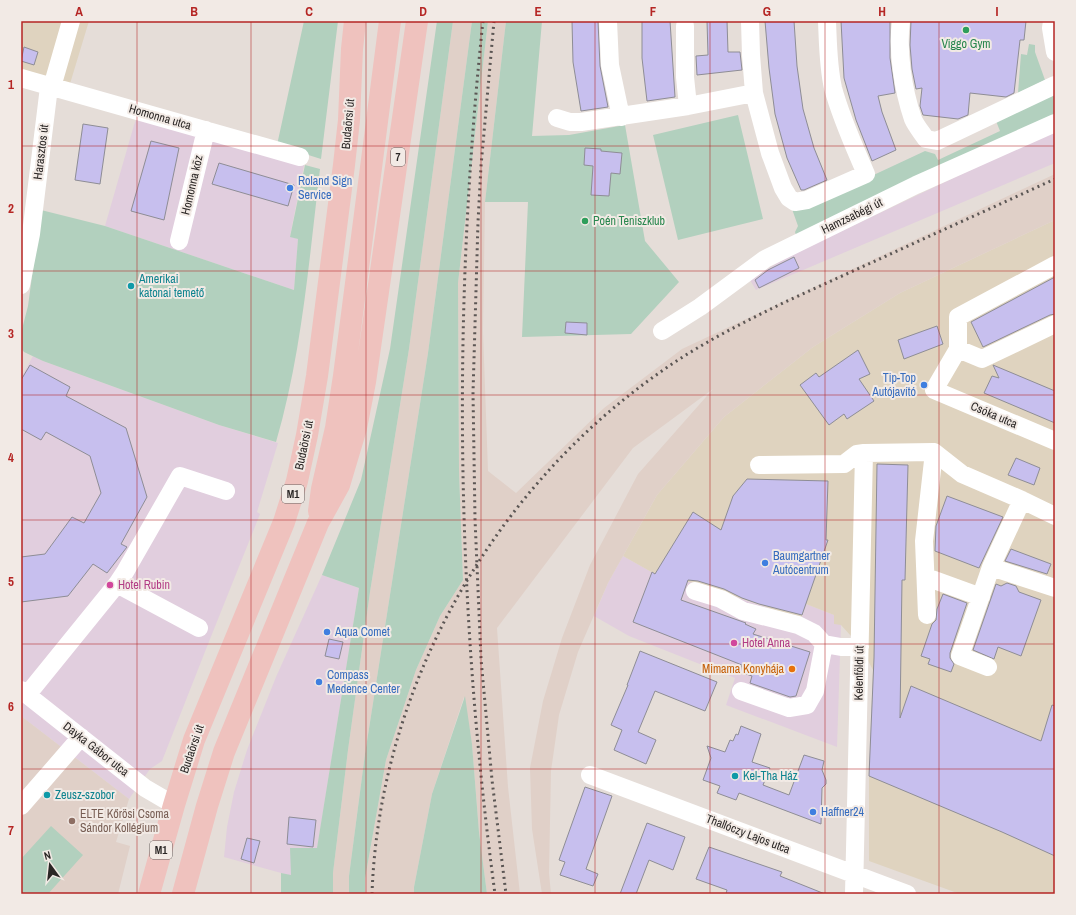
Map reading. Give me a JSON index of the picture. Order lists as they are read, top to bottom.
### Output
{
  "streets": {
    "main road": ["Budaörsi út", "7", "M1"],
    "street": [
      "Homonna utca",
      "Harasztos út",
      "Homonna köz",
      "Hamzsabégi út",
      "Csóka utca",
      "Kelenföldi út",
      "Dayka Gábor utca",
      "Thallóczy Lajos utca"
    ]
  },
  "crossings": [
    ["Homonna utca", "Harasztos út"],
    ["Homonna utca", "Homonna köz"],
    ["Budaörsi út", "Dayka Gábor utca"],
    ["Kelenföldi út", "Thallóczy Lajos utca"]
  ],
  "places": [
    "Viggo Gym",
    "Roland Sign Service",
    "Poén Teniszklub",
    "Amerikai katonai temető",
    "Tip-Top Autójavító",
    "Baumgartner Autócentrum",
    "Hotel Rubin",
    "Aqua Comet",
    "Hotel Anna",
    "Mimama Konyhája",
    "Compass Medence Center",
    "Kel-Tha Ház",
    "Zeusz-szobor",
    "Haffner24",
    "ELTE Kőrösi Csoma Sándor Kollégium"
  ],
  "north": "top",
  "grid": {
    "columns": [
      "A",
      "B",
      "C",
      "D",
      "E",
      "F",
      "G",
      "H",
      "I"
    ],
    "rows": [
      "1",
      "2",
      "3",
      "4",
      "5",
      "6",
      "7"
    ]
  }
}
